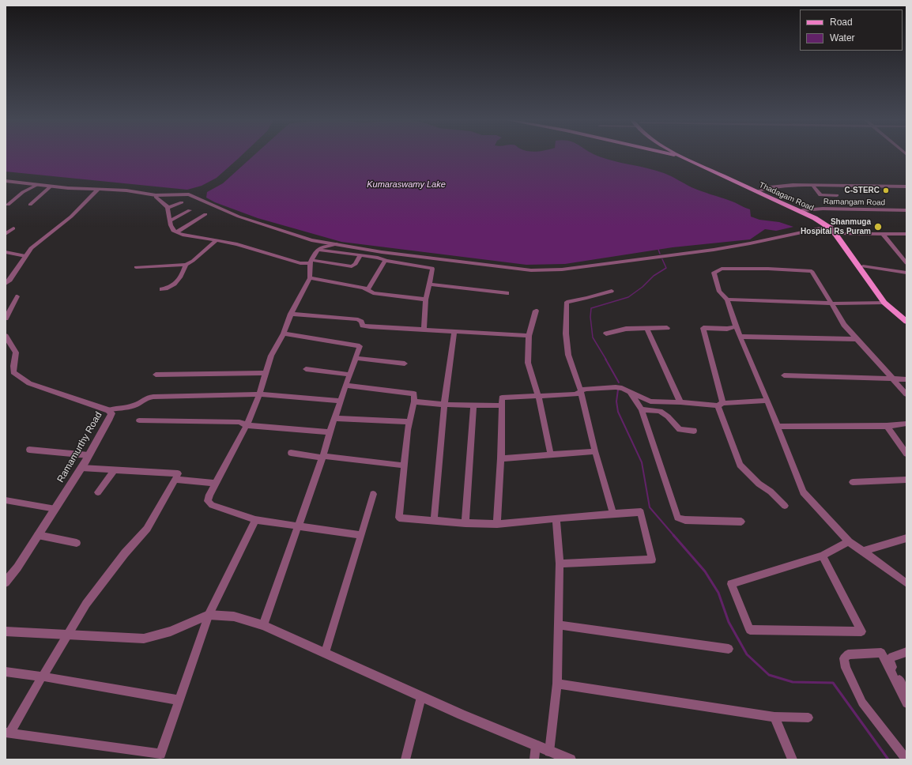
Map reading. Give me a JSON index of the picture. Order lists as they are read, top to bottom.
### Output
{
  "streets": {
    "main road": ["Thadagam Road"],
    "street": ["Ramangam Road", "Ramamurthy Road"]
  },
  "crossings": [
    ["Thadagam Road", "Ramangam Road"]
  ],
  "water": ["Kumaraswamy Lake"],
  "places": ["C-STERC", "Shanmuga Hospital Rs Puram"],
  "legend": ["Road", "Water"]
}
